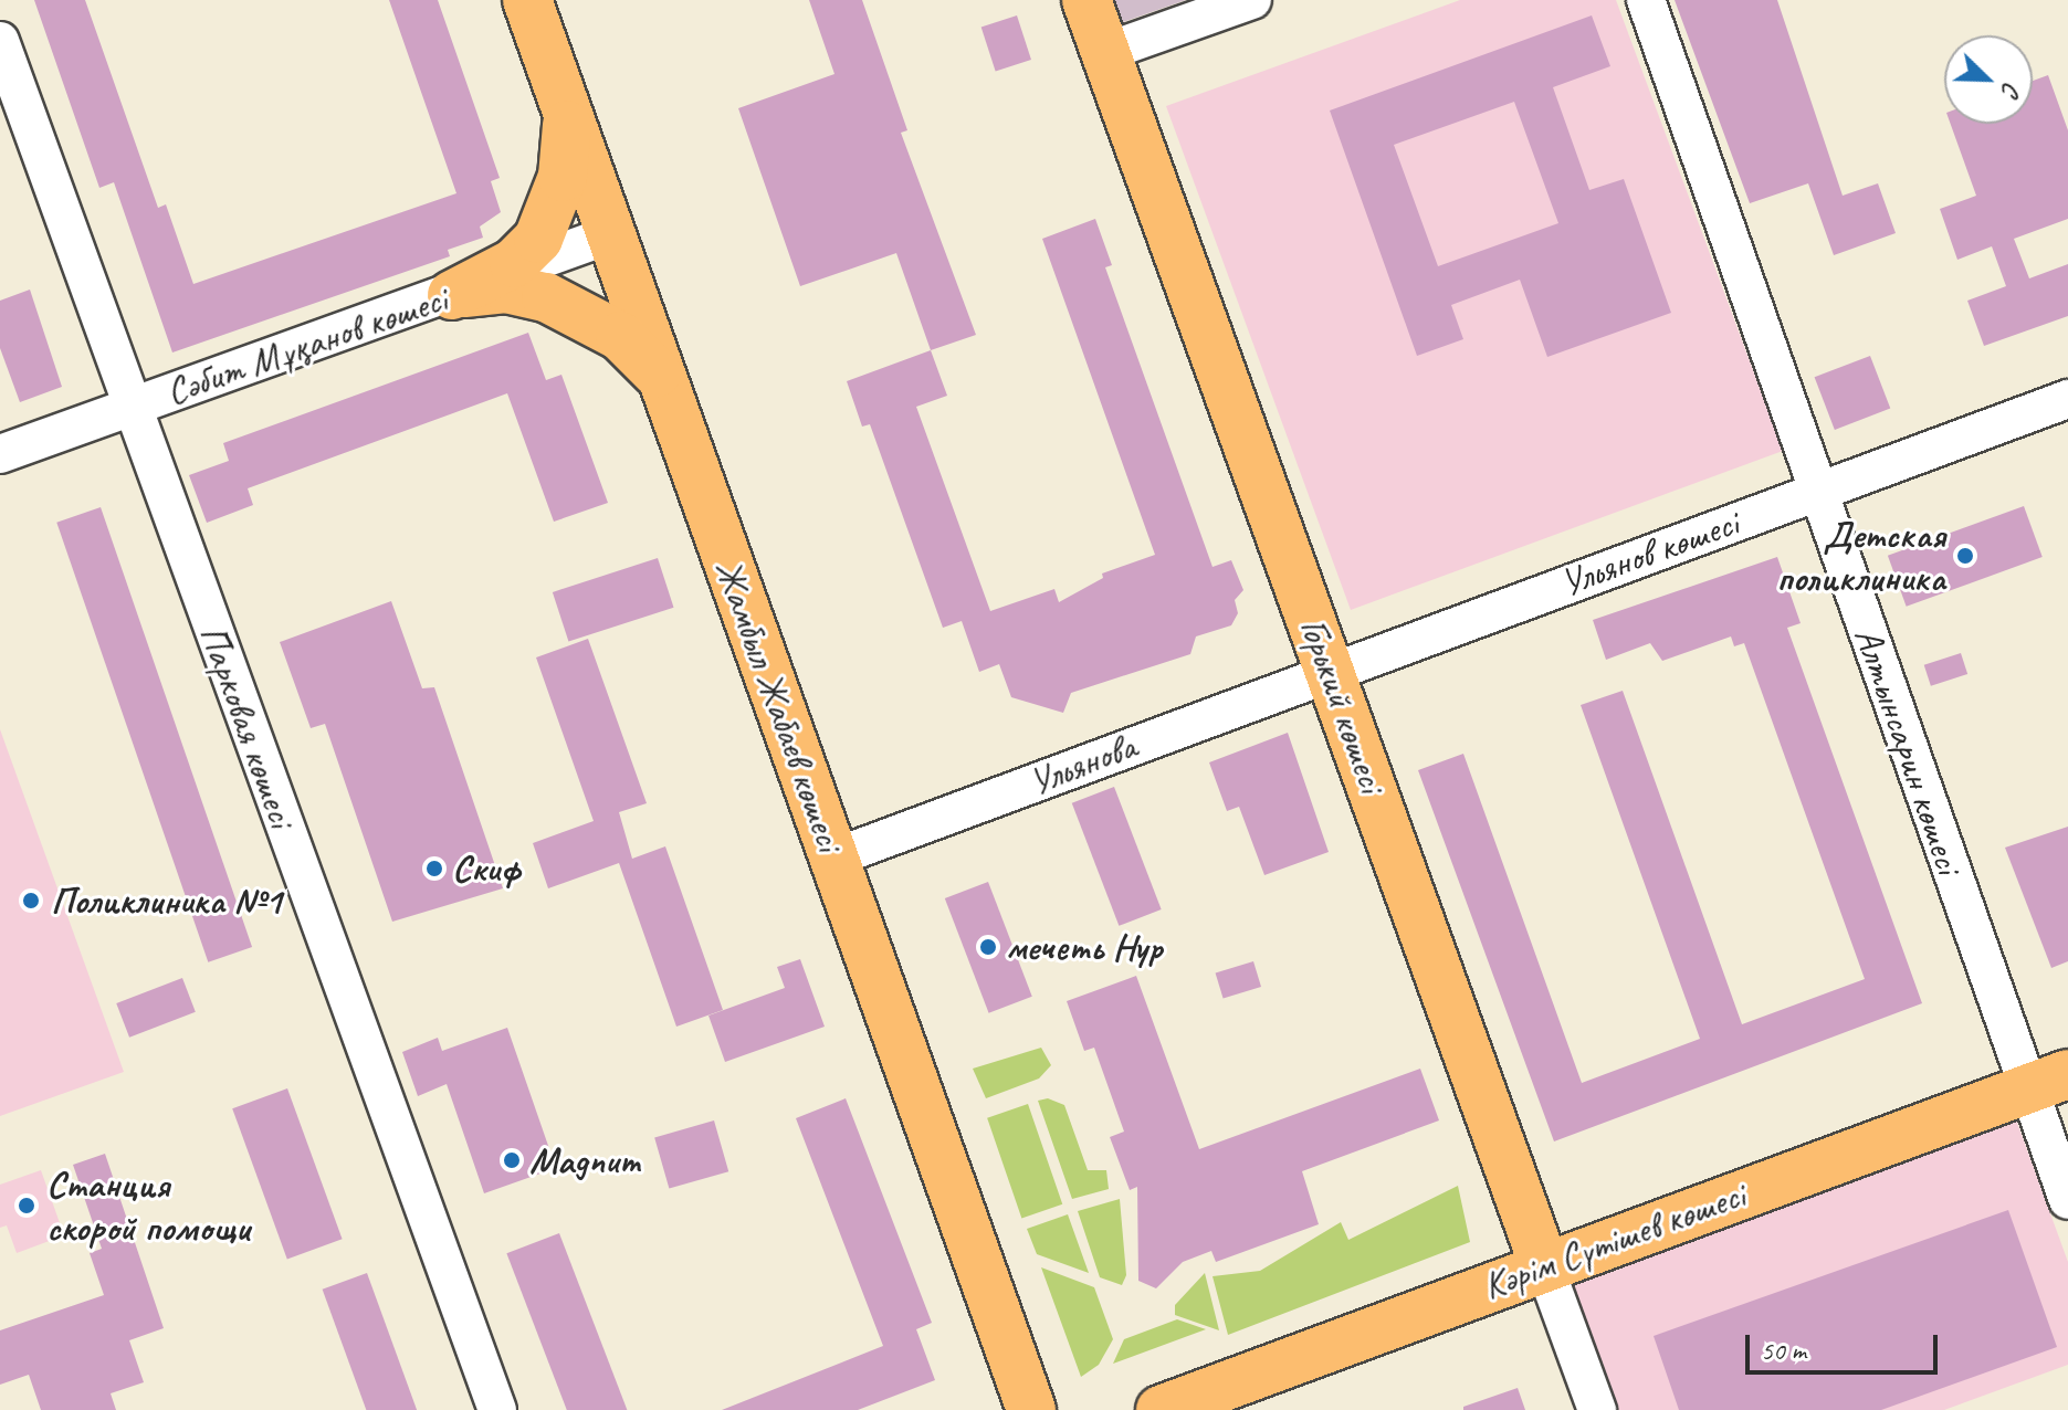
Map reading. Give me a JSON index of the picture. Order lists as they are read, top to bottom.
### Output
{
  "streets": {
    "main road": ["Жамбыл Жабаев көшесі", "Горький көшесі", "Кәрім Сүтішев көшесі"],
    "street": [
      "Сәбит Мұқанов көшесі",
      "Ульянов көшесі",
      "Парковая көшесі",
      "Алтынсарин көшесі",
      "Ульянова"
    ]
  },
  "crossings": [
    ["Сәбит Мұқанов көшесі", "Жамбыл Жабаев көшесі"],
    ["Сәбит Мұқанов көшесі", "Парковая көшесі"],
    ["Ульянов көшесі", "Горький көшесі"],
    ["Ульянов көшесі", "Алтынсарин көшесі"],
    ["Ульянов көшесі", "Ульянова"],
    ["Жамбыл Жабаев көшесі", "Ульянова"],
    ["Горький көшесі", "Ульянова"],
    ["Горький көшесі", "Кәрім Сүтішев көшесі"],
    ["Алтынсарин көшесі", "Кәрім Сүтішев көшесі"]
  ],
  "places": [
    "Детская поликлиника",
    "Скиф",
    "Поликлиника №1",
    "мечеть Нур",
    "Magnum",
    "Станция скорой помощи"
  ],
  "scale_bar": "50 m",
  "north": "bottom right"
}
